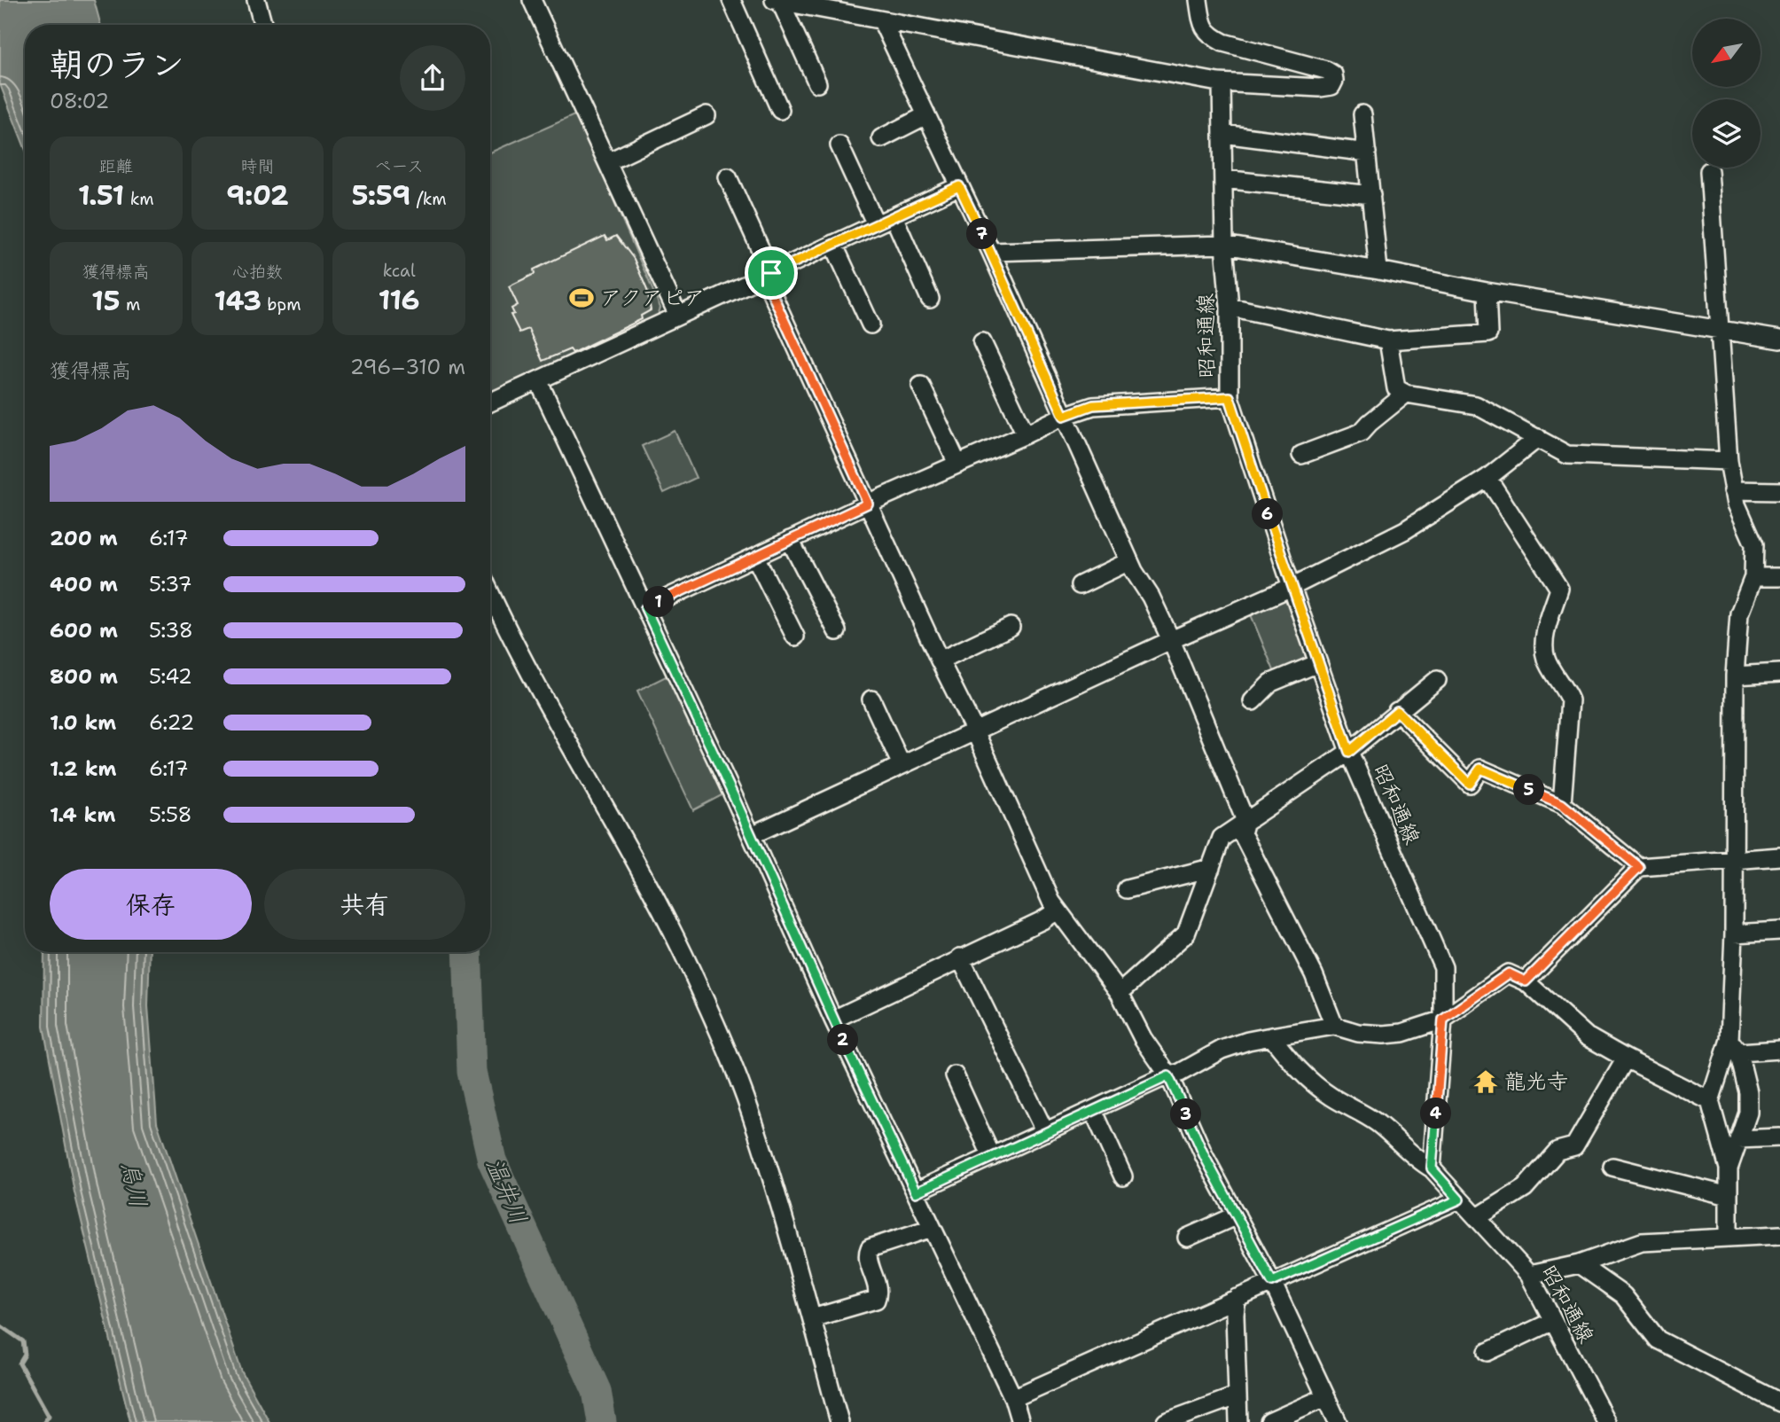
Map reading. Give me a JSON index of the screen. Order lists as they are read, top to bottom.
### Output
{
  "streets": {
    "street": ["昭和通線"]
  },
  "water": ["烏川", "温井川"],
  "places": {
    "sports": ["アクアピア"],
    "temple": ["龍光寺"]
  },
  "north": "bottom left",
  "page": {
    "heading": ["朝のラン", "08:02"],
    "stats": [
      ["距離", "1.51 km"],
      ["時間", "9:02"],
      ["ペース", "5:59 /km"],
      ["獲得標高", "15 m"],
      ["心拍数", "143 bpm"],
      ["kcal", "116"]
    ],
    "pins": [
      "7",
      "6",
      "1",
      "5",
      "2",
      "4",
      "3"
    ],
    "chart": ["獲得標高", "296–310 m"],
    "list": [
      {
        "name": "200 m",
        "note": "6:17"
      },
      {
        "name": "400 m",
        "note": "5:37"
      },
      {
        "name": "600 m",
        "note": "5:38"
      },
      {
        "name": "800 m",
        "note": "5:42"
      },
      {
        "name": "1.0 km",
        "note": "6:22"
      },
      {
        "name": "1.2 km",
        "note": "6:17"
      },
      {
        "name": "1.4 km",
        "note": "5:58"
      }
    ],
    "buttons": ["保存", "共有"]
  }
}
